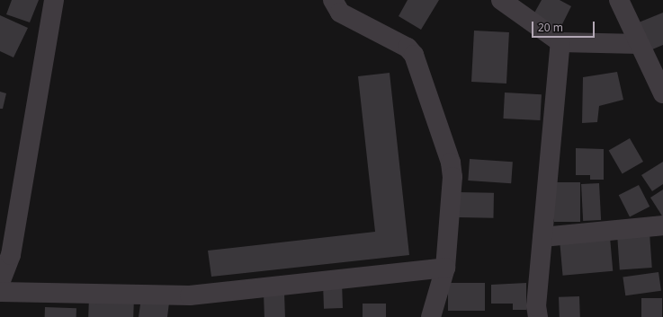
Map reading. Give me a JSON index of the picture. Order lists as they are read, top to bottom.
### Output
{
  "scale_bar": "20 m"
}
